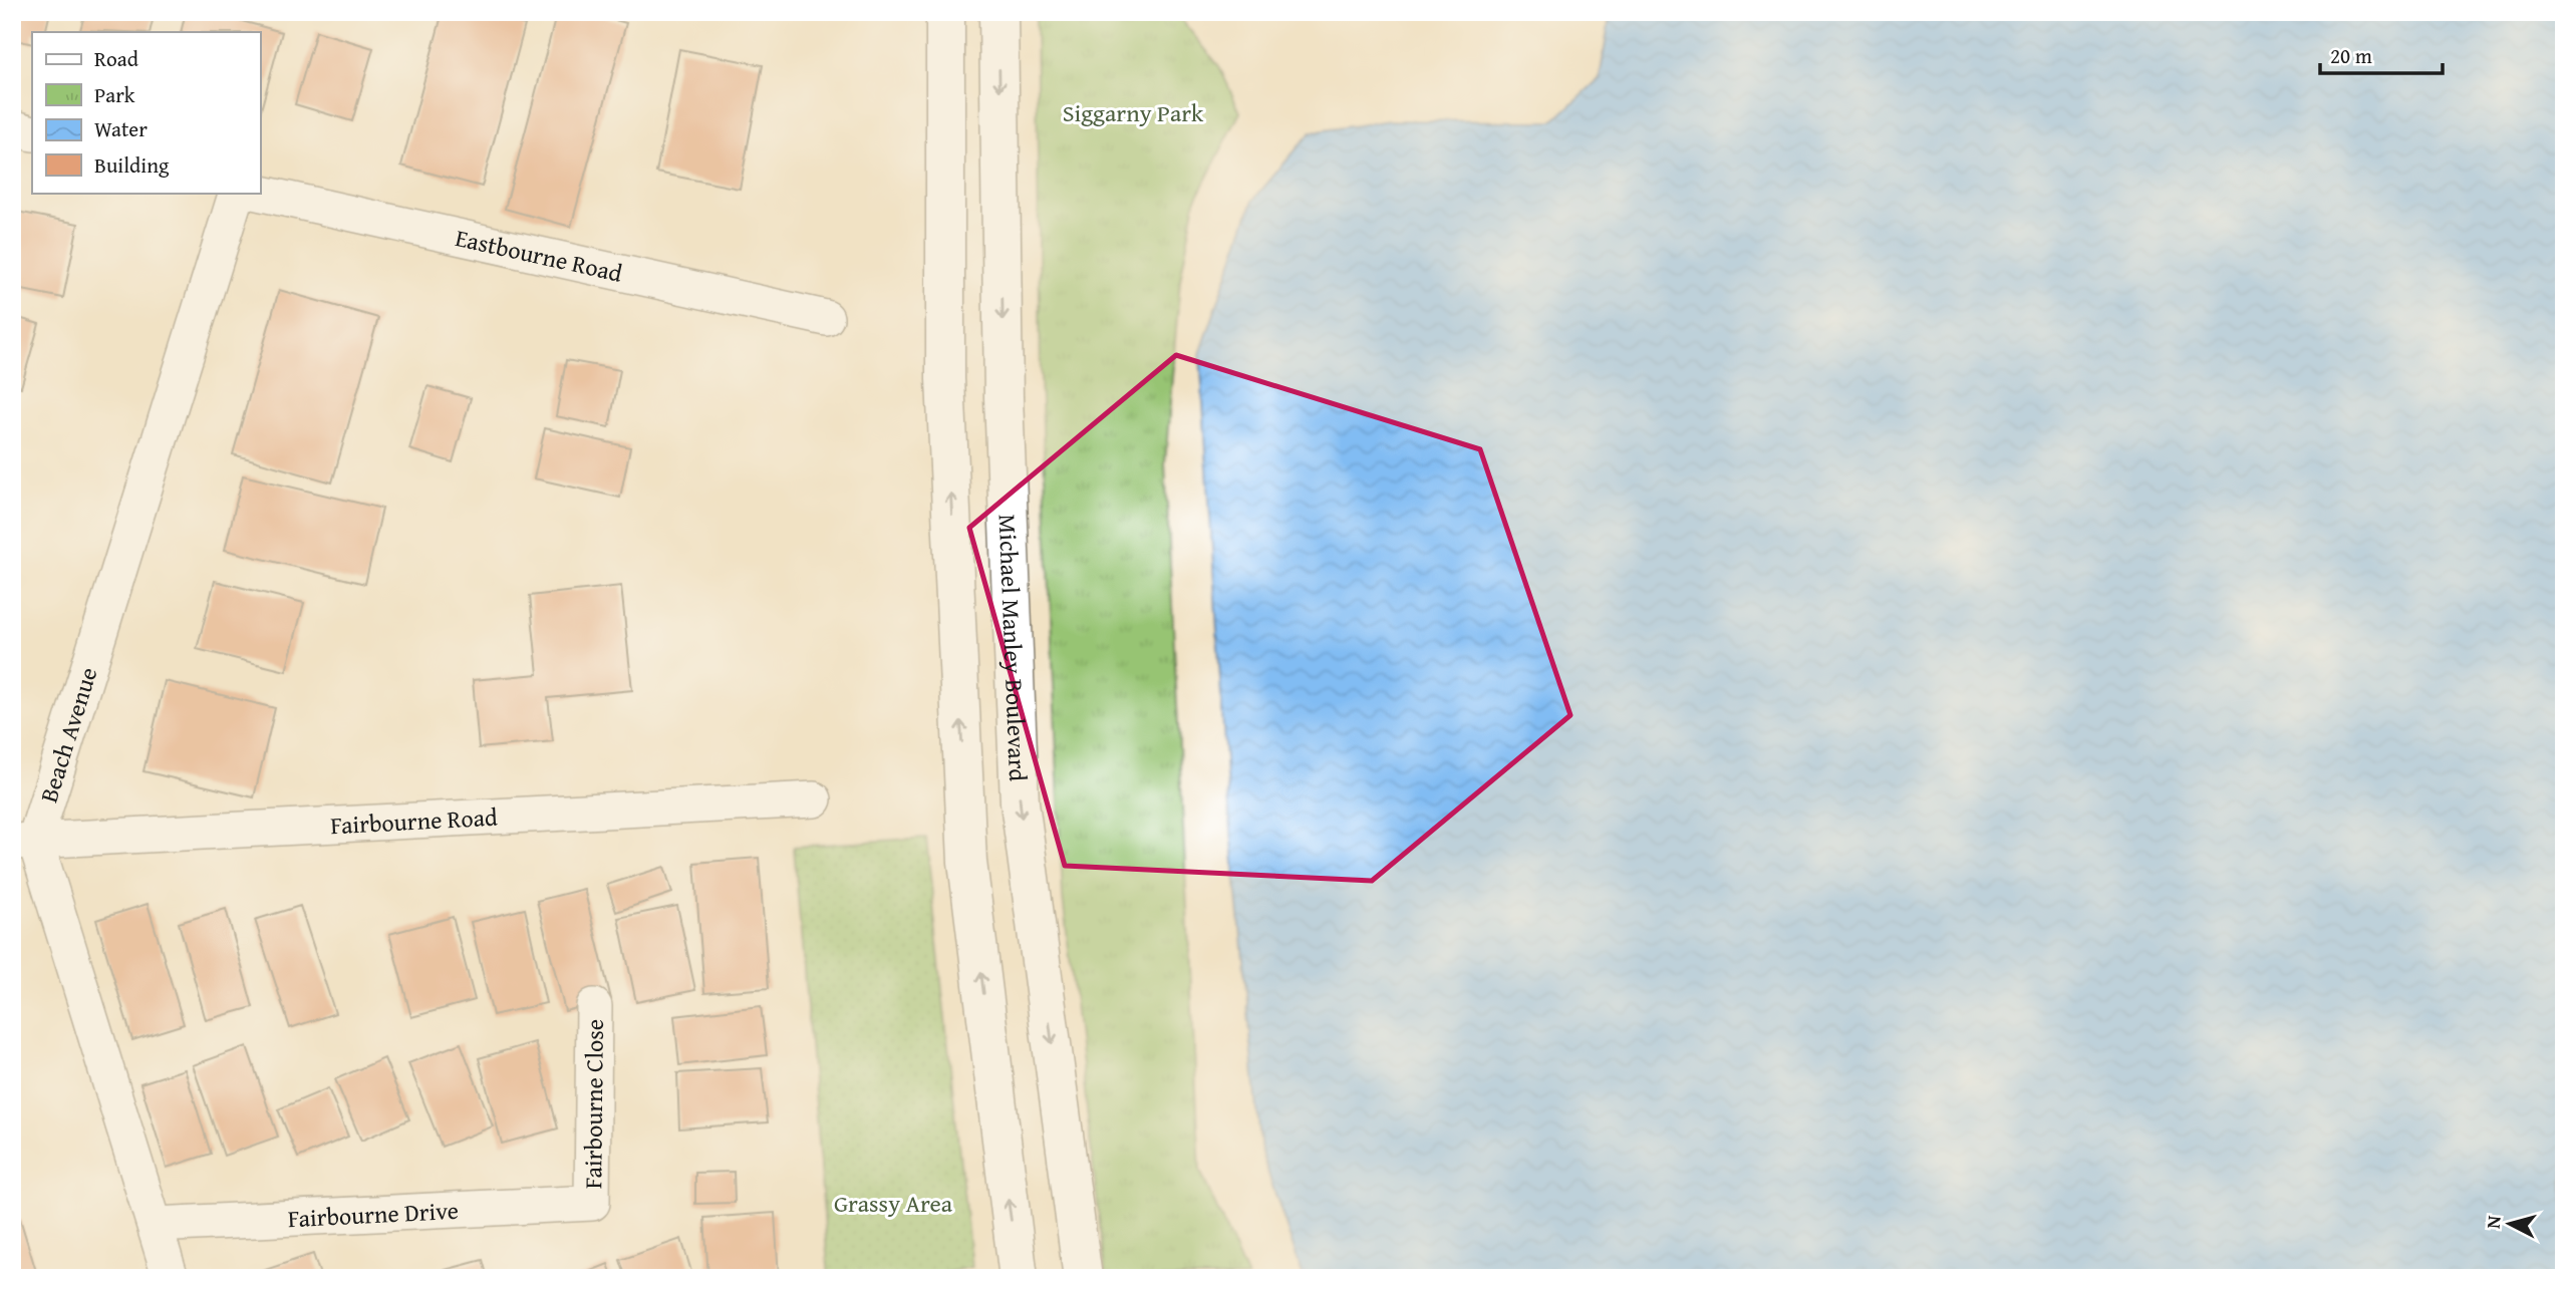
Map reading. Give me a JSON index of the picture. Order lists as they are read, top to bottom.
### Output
{
  "streets": {
    "highway": ["Michael Manley Boulevard"],
    "street": [
      "Eastbourne Road",
      "Beach Avenue",
      "Fairbourne Road",
      "Fairbourne Close",
      "Fairbourne Drive"
    ]
  },
  "crossings": [
    ["Beach Avenue", "Fairbourne Road"],
    ["Fairbourne Close", "Fairbourne Drive"]
  ],
  "parks": ["Siggarny Park", "Grassy Area"],
  "legend": [
    "Road",
    "Park",
    "Water",
    "Building"
  ],
  "scale_bar": "20 m",
  "north": "left"
}
